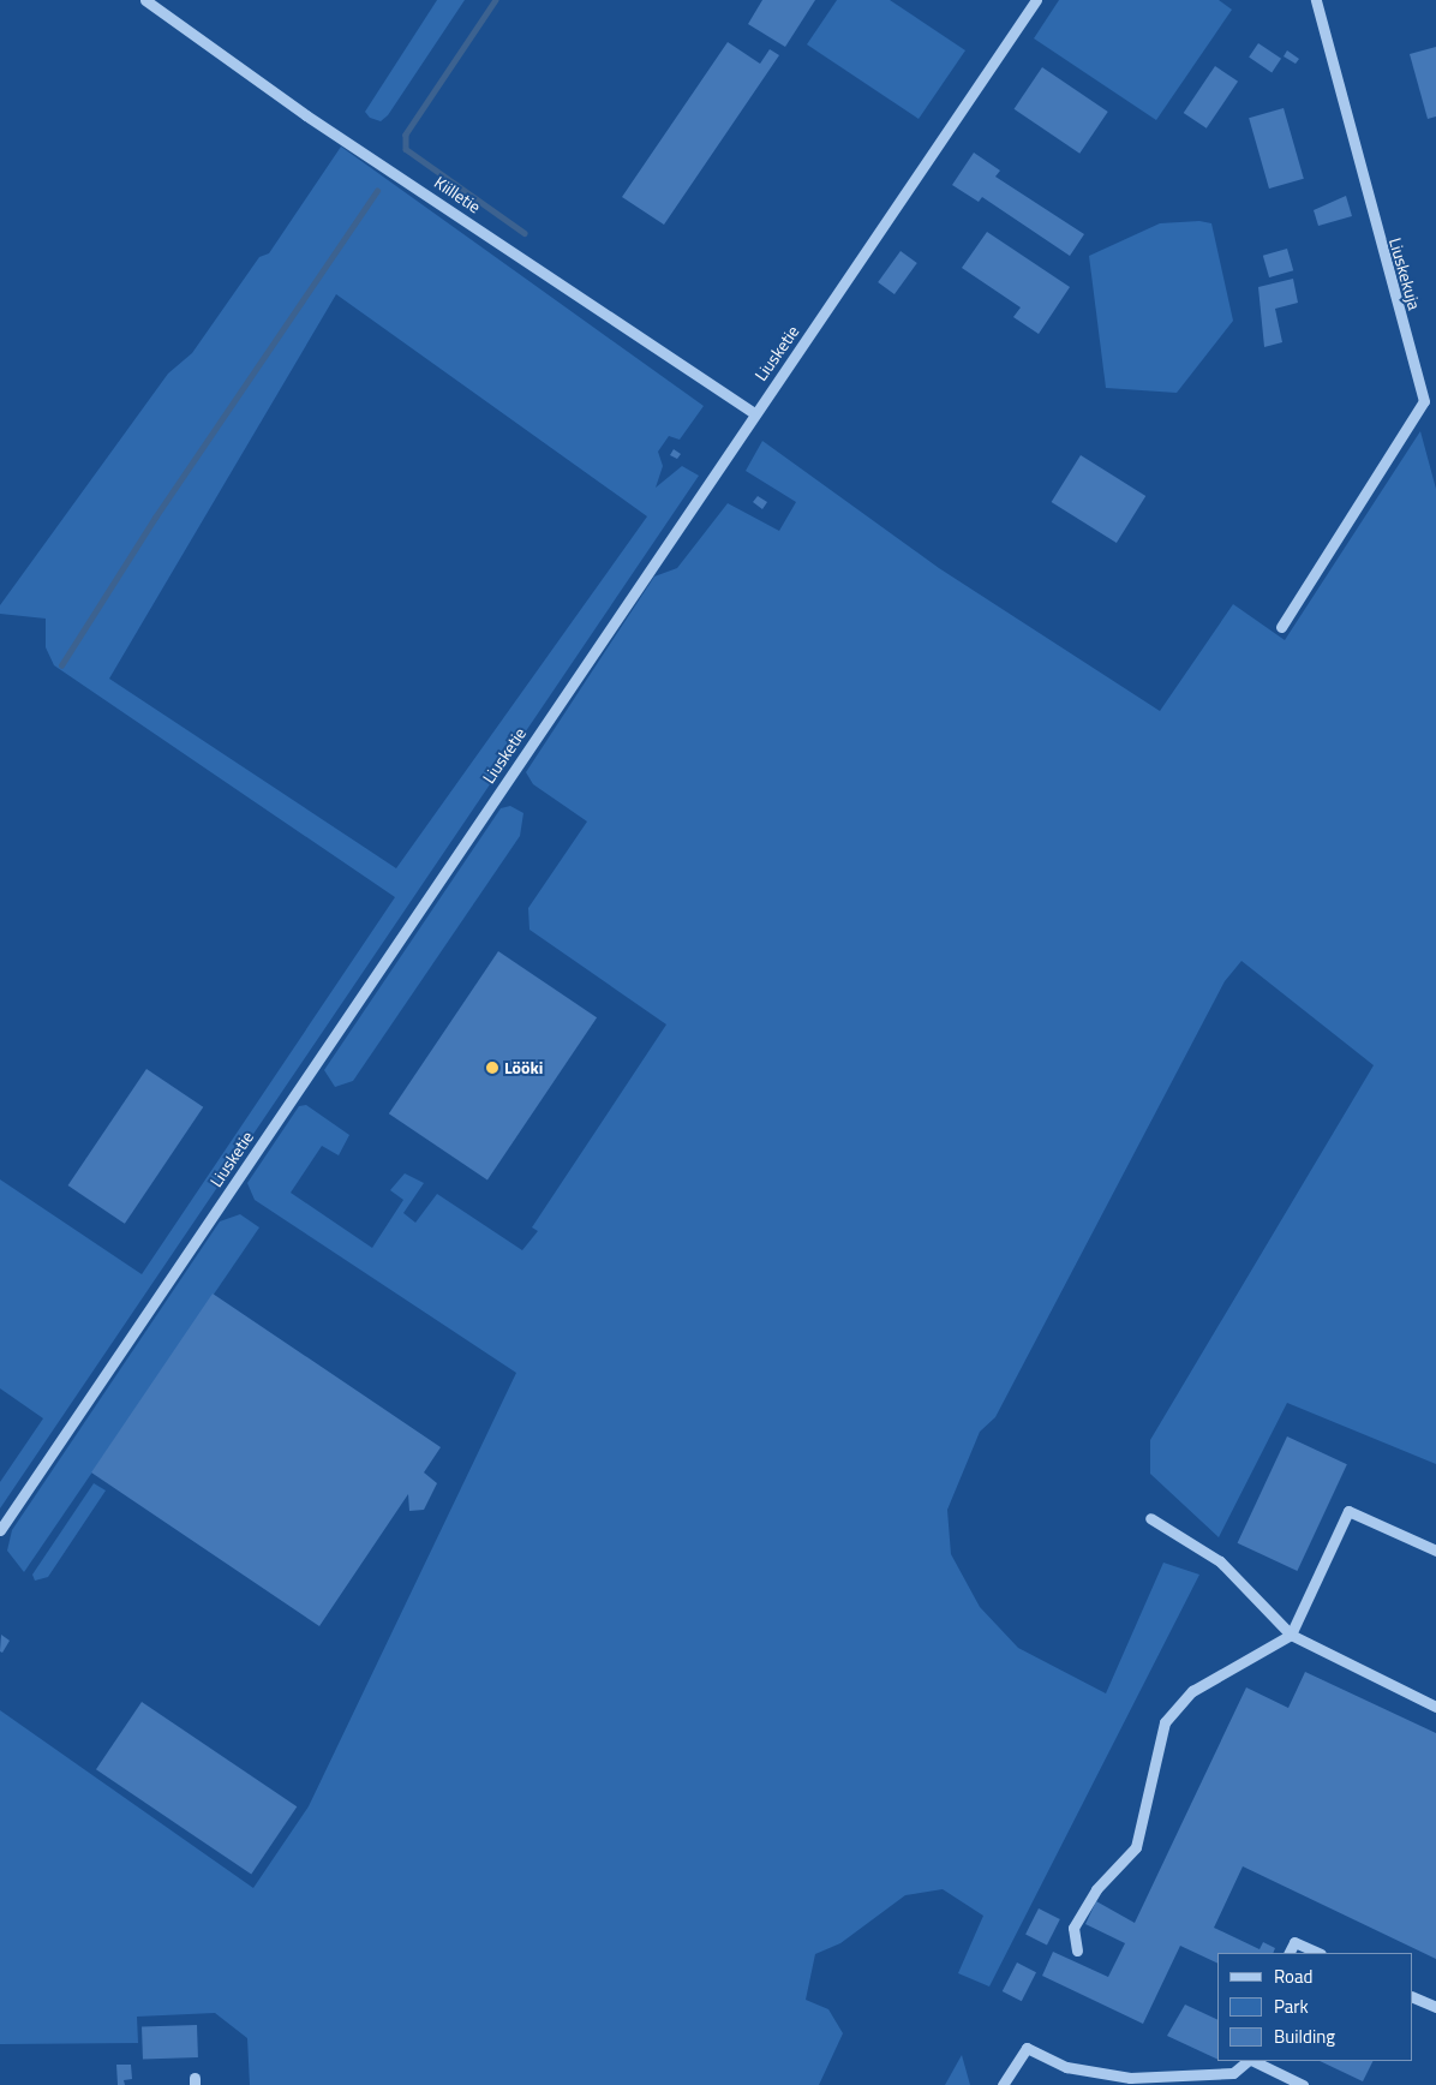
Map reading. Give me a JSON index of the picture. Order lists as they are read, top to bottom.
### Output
{
  "streets": {
    "street": ["Kiilletie", "Liuskekuja", "Liusketie"]
  },
  "crossings": [
    ["Kiilletie", "Liusketie"]
  ],
  "places": ["Lööki"],
  "legend": ["Road", "Park", "Building"]
}
